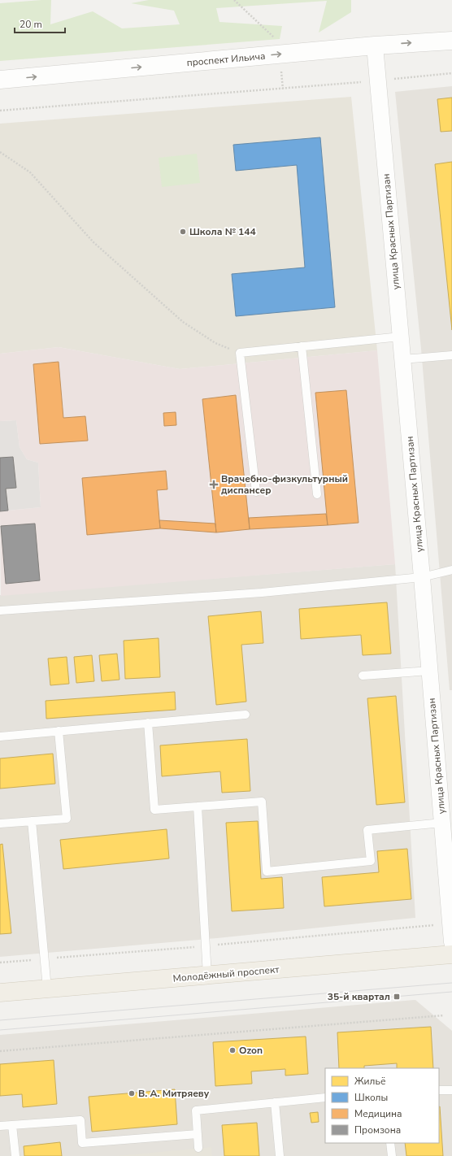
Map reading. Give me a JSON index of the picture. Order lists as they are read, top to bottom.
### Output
{
  "streets": {
    "main road": ["Молодёжный проспект"],
    "street": ["проспект Ильича", "улица Красных Партизан"]
  },
  "crossings": [
    ["проспект Ильича", "улица Красных Партизан"]
  ],
  "one_way": ["проспект Ильича"],
  "places": {
    "other": ["Школа № 144", "Ozon", "В. А. Митряеву"],
    "health": ["Врачебно-физкультурный диспансер"],
    "transit": ["35-й квартал"]
  },
  "legend": [
    "Жильё",
    "Школы",
    "Медицина",
    "Промзона"
  ],
  "scale_bar": "20 m"
}
